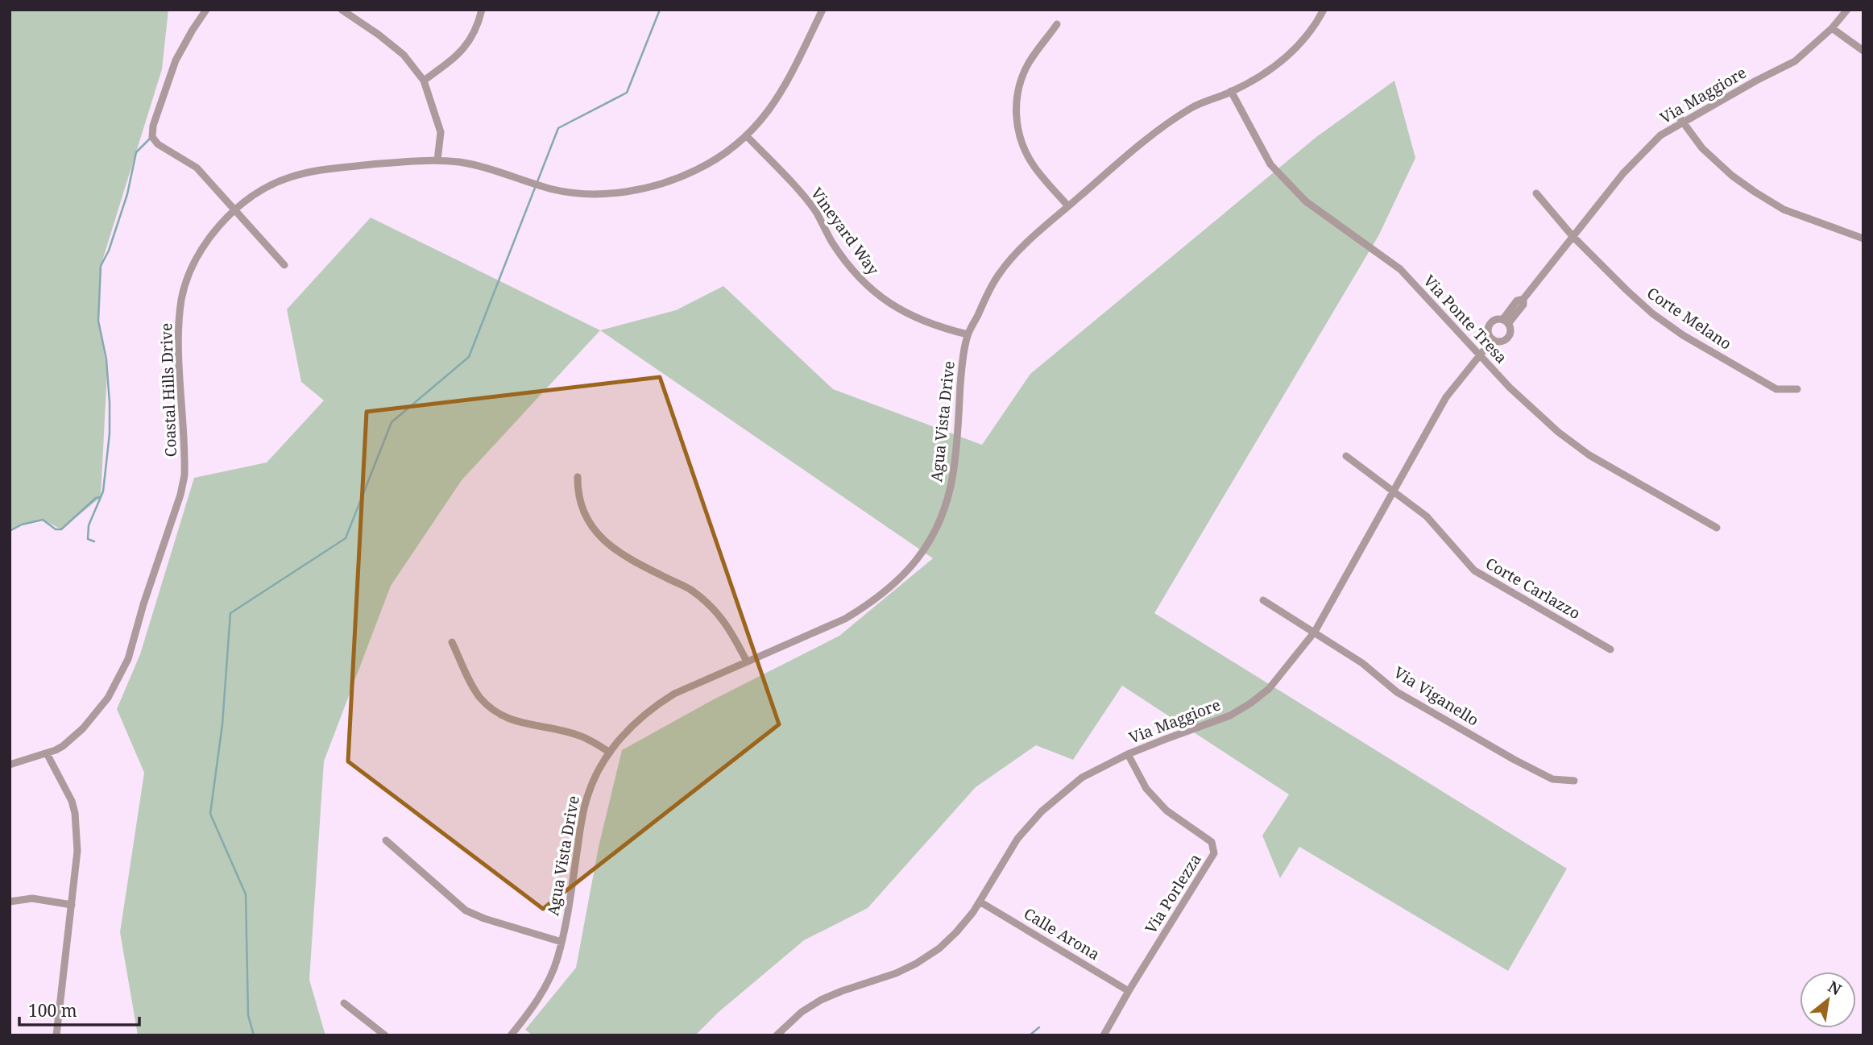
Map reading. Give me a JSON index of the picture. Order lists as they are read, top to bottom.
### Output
{
  "streets": {
    "street": [
      "Via Maggiore",
      "Vineyard Way",
      "Corte Melano",
      "Via Ponte Tresa",
      "Coastal Hills Drive",
      "Agua Vista Drive",
      "Corte Carlazzo",
      "Via Viganello",
      "Via Porlezza",
      "Calle Arona"
    ]
  },
  "crossings": [
    ["Via Maggiore", "Corte Melano"],
    ["Via Maggiore", "Via Ponte Tresa"],
    ["Via Maggiore", "Corte Carlazzo"],
    ["Via Maggiore", "Via Viganello"],
    ["Via Maggiore", "Via Porlezza"],
    ["Via Maggiore", "Calle Arona"],
    ["Vineyard Way", "Coastal Hills Drive"],
    ["Vineyard Way", "Agua Vista Drive"],
    ["Via Ponte Tresa", "Agua Vista Drive"],
    ["Via Porlezza", "Calle Arona"]
  ],
  "scale_bar": "100 m",
  "north": "top right"
}
